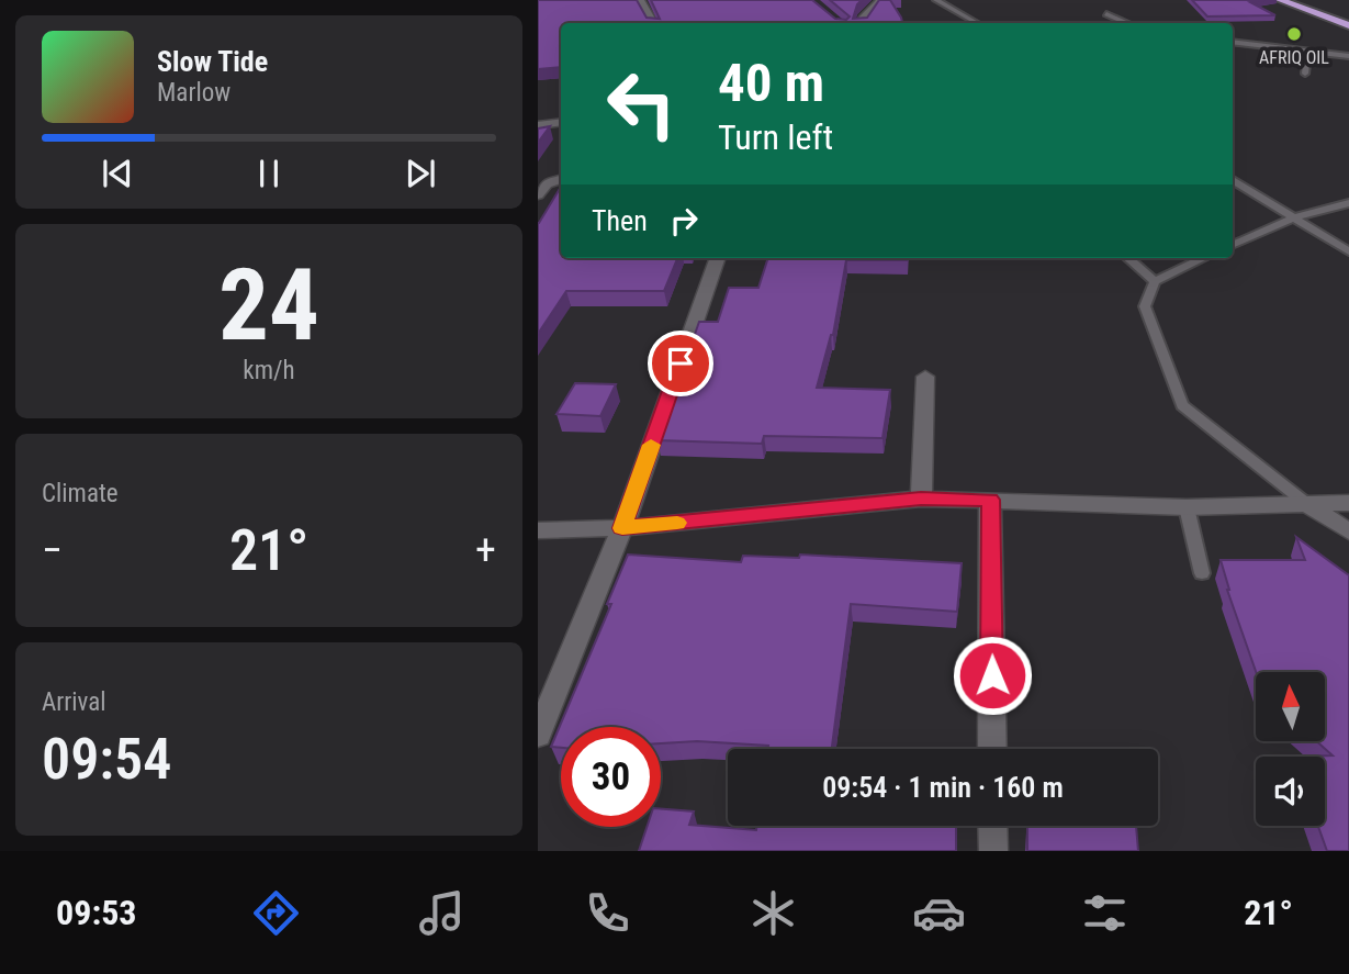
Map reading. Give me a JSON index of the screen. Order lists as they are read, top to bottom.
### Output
{
  "places": ["AFRIQ OIL"],
  "north": "top",
  "page": {
    "turn": ["40 m", "Turn left"],
    "song": ["Slow Tide", "Marlow"],
    "then": "Then",
    "tile": [
      ["24", "km/h"],
      "Climate",
      ["Arrival", "09:54"]
    ],
    "heat": ["−", "21°", "+"],
    "limit": "30",
    "trip": "09:54 · 1 min · 160 m",
    "tabs": ["09:53", "21°"]
  }
}
